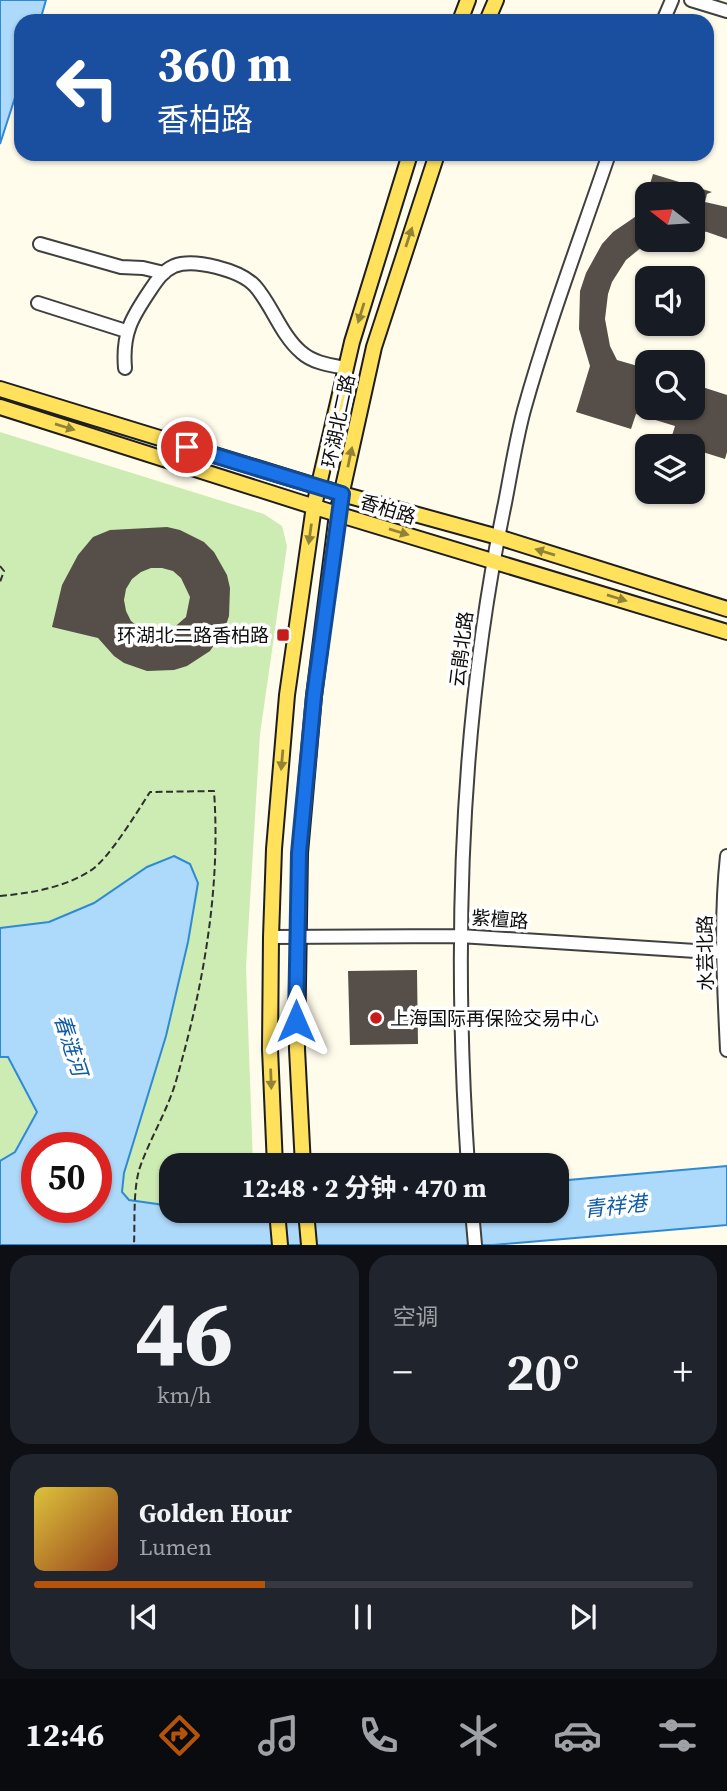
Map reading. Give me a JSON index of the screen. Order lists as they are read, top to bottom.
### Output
{
  "streets": {
    "main road": ["环湖北二路", "香柏路"],
    "street": ["云鹃北路", "紫檀路", "水芸北路"]
  },
  "crossings": [
    ["环湖北二路", "香柏路"],
    ["环湖北二路", "紫檀路"],
    ["香柏路", "云鹃北路"],
    ["云鹃北路", "紫檀路"],
    ["紫檀路", "水芸北路"]
  ],
  "water": ["春涟河", "青祥港"],
  "places": {
    "transit": ["环湖北二路香柏路"],
    "other": ["上海国际再保险交易中心"]
  },
  "north": "left",
  "page": {
    "turn": ["360 m", "香柏路"],
    "limit": "50",
    "trip": "12:48 · 2 分钟 · 470 m",
    "tile": [
      ["46", "km/h"],
      "空调"
    ],
    "heat": ["−", "20°", "+"],
    "song": ["Golden Hour", "Lumen"],
    "tabs": "12:46"
  }
}
